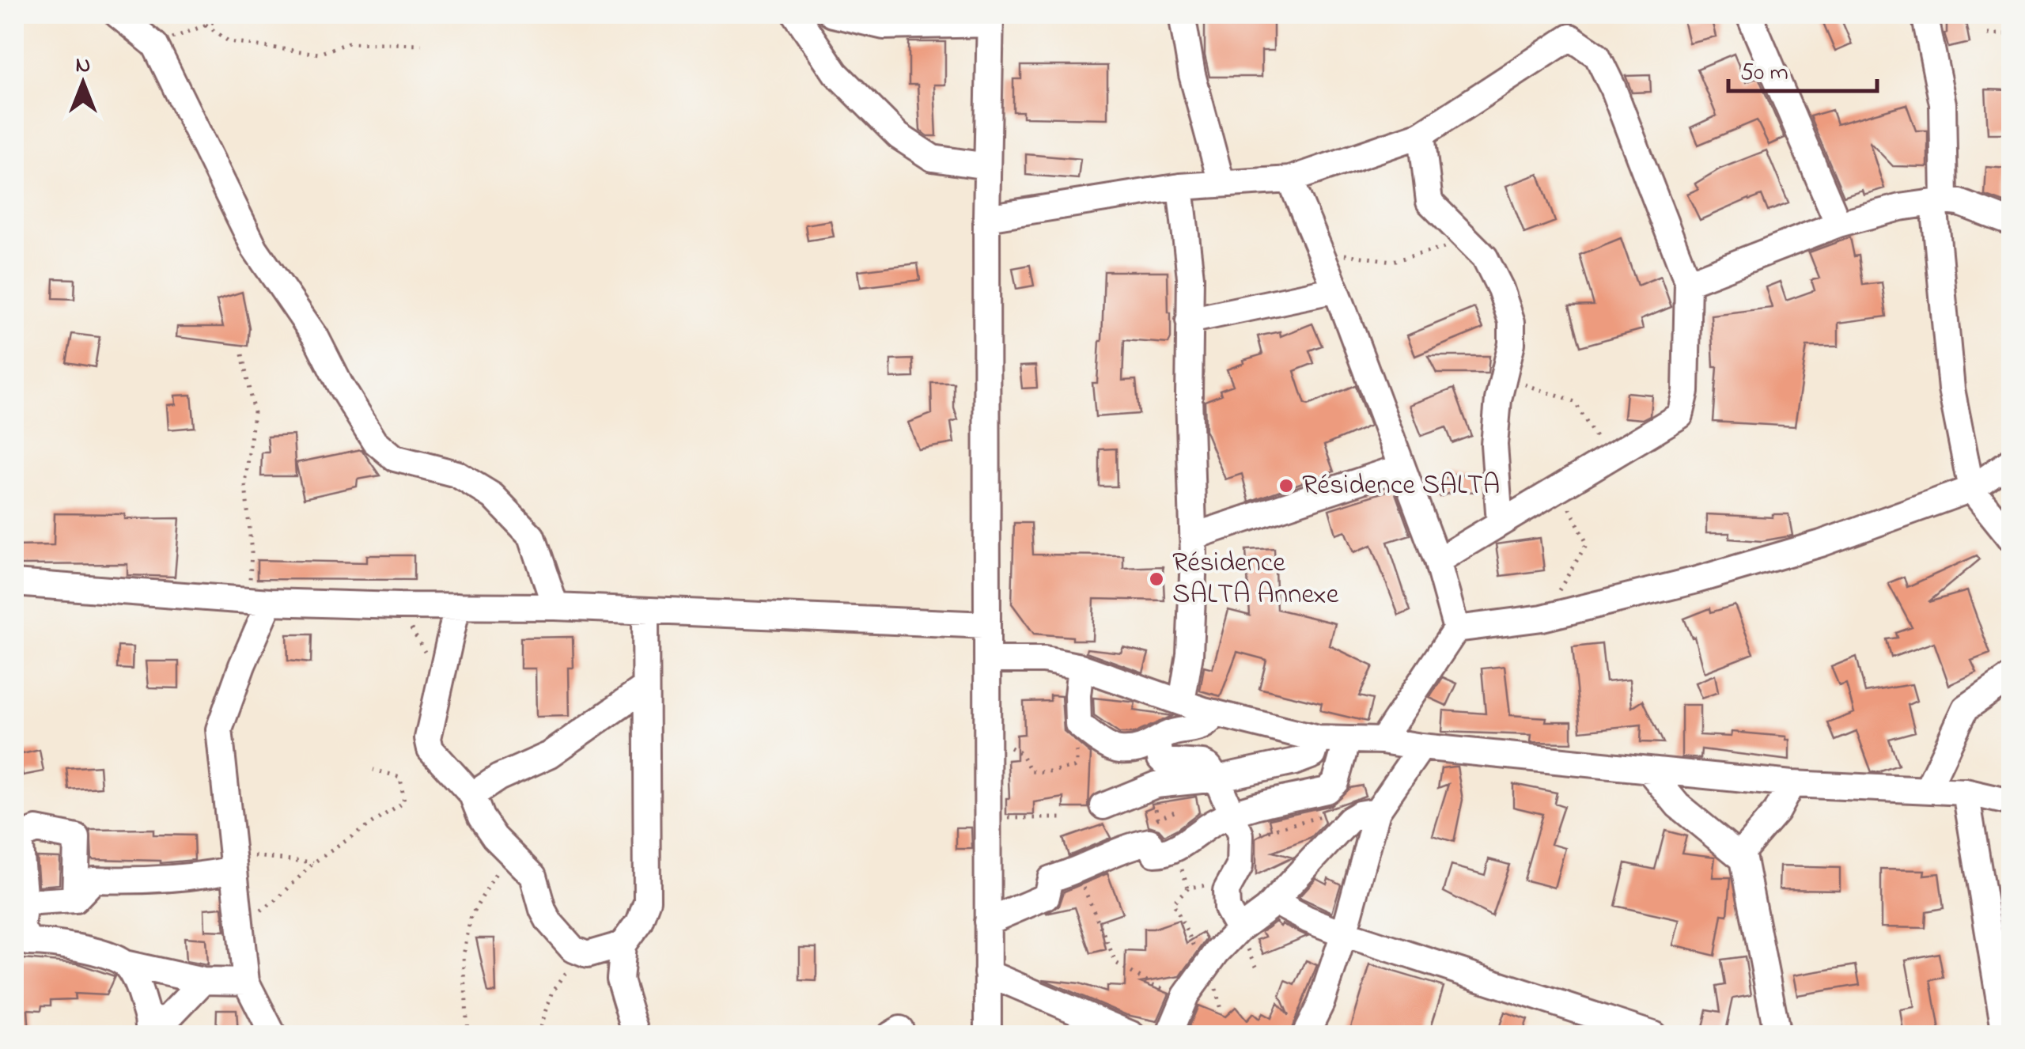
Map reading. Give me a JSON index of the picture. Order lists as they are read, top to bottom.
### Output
{
  "places": ["Résidence SALTA", "Résidence SALTA Annexe"],
  "scale_bar": "50 m",
  "north": "top"
}
